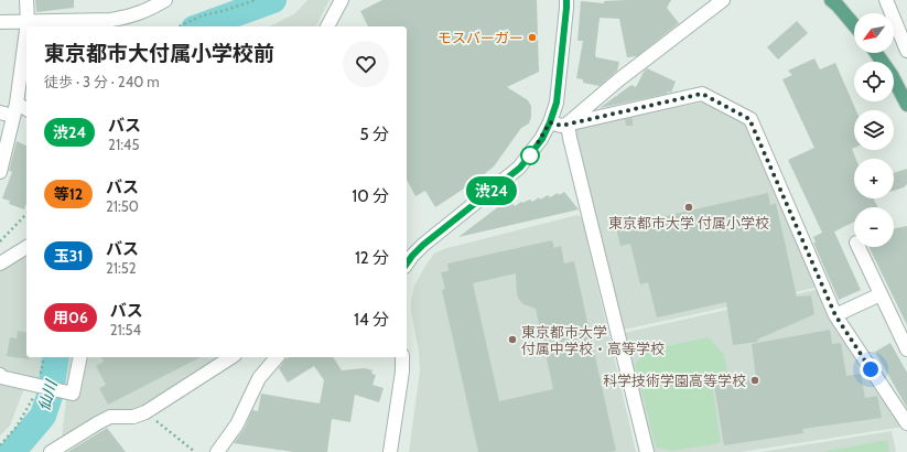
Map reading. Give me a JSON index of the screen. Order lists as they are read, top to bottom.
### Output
{
  "water": ["仙川"],
  "places": [
    "モスバーガー",
    "東京都市大学 付属小学校",
    "東京都市大学 付属中学校・高等学校",
    "科学技術学園高等学校"
  ],
  "lines": ["bus line 渋24"],
  "north": "bottom left",
  "page": {
    "on_map": "渋24",
    "map_buttons": ["+", "−"],
    "heading": ["東京都市大付属小学校前", "徒歩 · 3 分 · 240 m"],
    "list": [
      {
        "mark": "渋24",
        "name": "バス",
        "note": "21:45",
        "value": "5 分"
      },
      {
        "mark": "等12",
        "name": "バス",
        "note": "21:50",
        "value": "10 分"
      },
      {
        "mark": "玉31",
        "name": "バス",
        "note": "21:52",
        "value": "12 分"
      },
      {
        "mark": "用06",
        "name": "バス",
        "note": "21:54",
        "value": "14 分"
      }
    ]
  }
}
